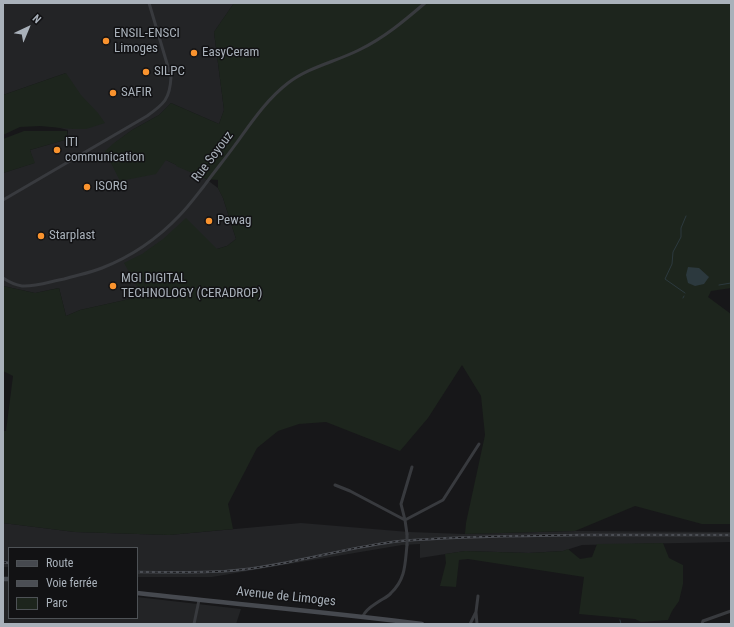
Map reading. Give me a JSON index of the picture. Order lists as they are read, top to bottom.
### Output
{
  "streets": {
    "main road": ["Avenue de Limoges"],
    "street": ["Rue Soyouz"]
  },
  "places": [
    "ENSIL-ENSCI Limoges",
    "EasyCeram",
    "SILPC",
    "SAFIR",
    "ITI communication",
    "ISORG",
    "Pewag",
    "Starplast",
    "MGI DIGITAL TECHNOLOGY (CERADROP)"
  ],
  "legend": ["Route", "Voie ferrée", "Parc"],
  "north": "top right"
}
